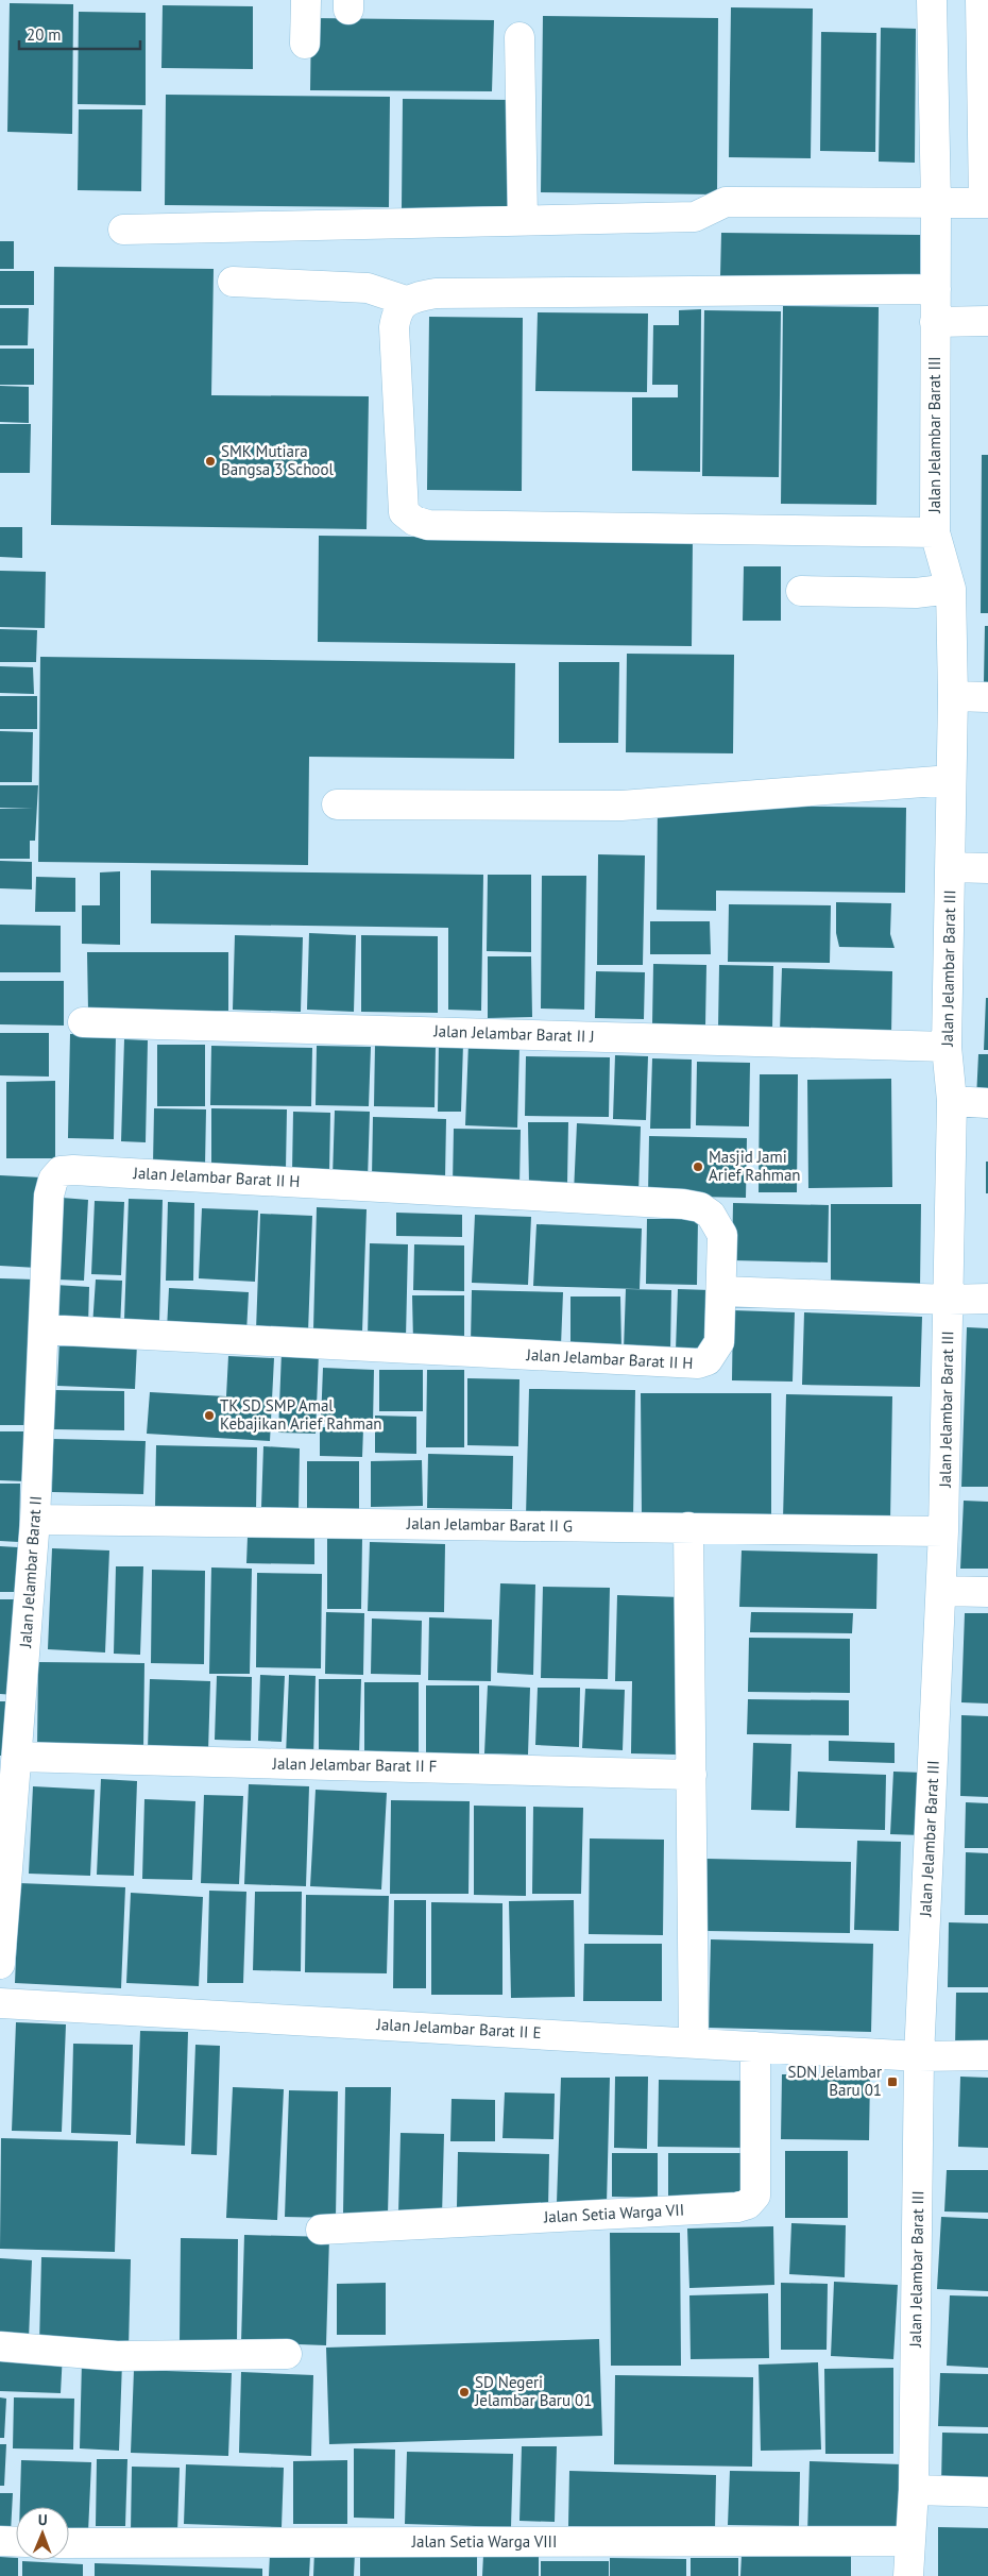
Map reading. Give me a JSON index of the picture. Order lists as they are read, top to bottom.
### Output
{
  "streets": {
    "street": [
      "Jalan Jelambar Barat III",
      "Jalan Jelambar Barat II J",
      "Jalan Jelambar Barat II H",
      "Jalan Jelambar Barat II G",
      "Jalan Jelambar Barat II",
      "Jalan Jelambar Barat II F",
      "Jalan Jelambar Barat II E",
      "Jalan Setia Warga VII",
      "Jalan Setia Warga VIII"
    ]
  },
  "crossings": [
    ["Jalan Jelambar Barat III", "Jalan Jelambar Barat II J"],
    ["Jalan Jelambar Barat III", "Jalan Jelambar Barat II G"],
    ["Jalan Jelambar Barat III", "Jalan Jelambar Barat II E"],
    ["Jalan Jelambar Barat III", "Jalan Setia Warga VIII"],
    ["Jalan Jelambar Barat II H", "Jalan Jelambar Barat II"],
    ["Jalan Jelambar Barat II G", "Jalan Jelambar Barat II"],
    ["Jalan Jelambar Barat II", "Jalan Jelambar Barat II F"],
    ["Jalan Jelambar Barat II E", "Jalan Setia Warga VII"]
  ],
  "places": {
    "other": [
      "SMK Mutiara Bangsa 3 School",
      "Masjid Jami Arief Rahman",
      "TK SD SMP Amal Kebajikan Arief Rahman",
      "SD Negeri Jelambar Baru 01"
    ],
    "transit": ["SDN Jelambar Baru 01"]
  },
  "scale_bar": "20 m",
  "north": "top"
}
